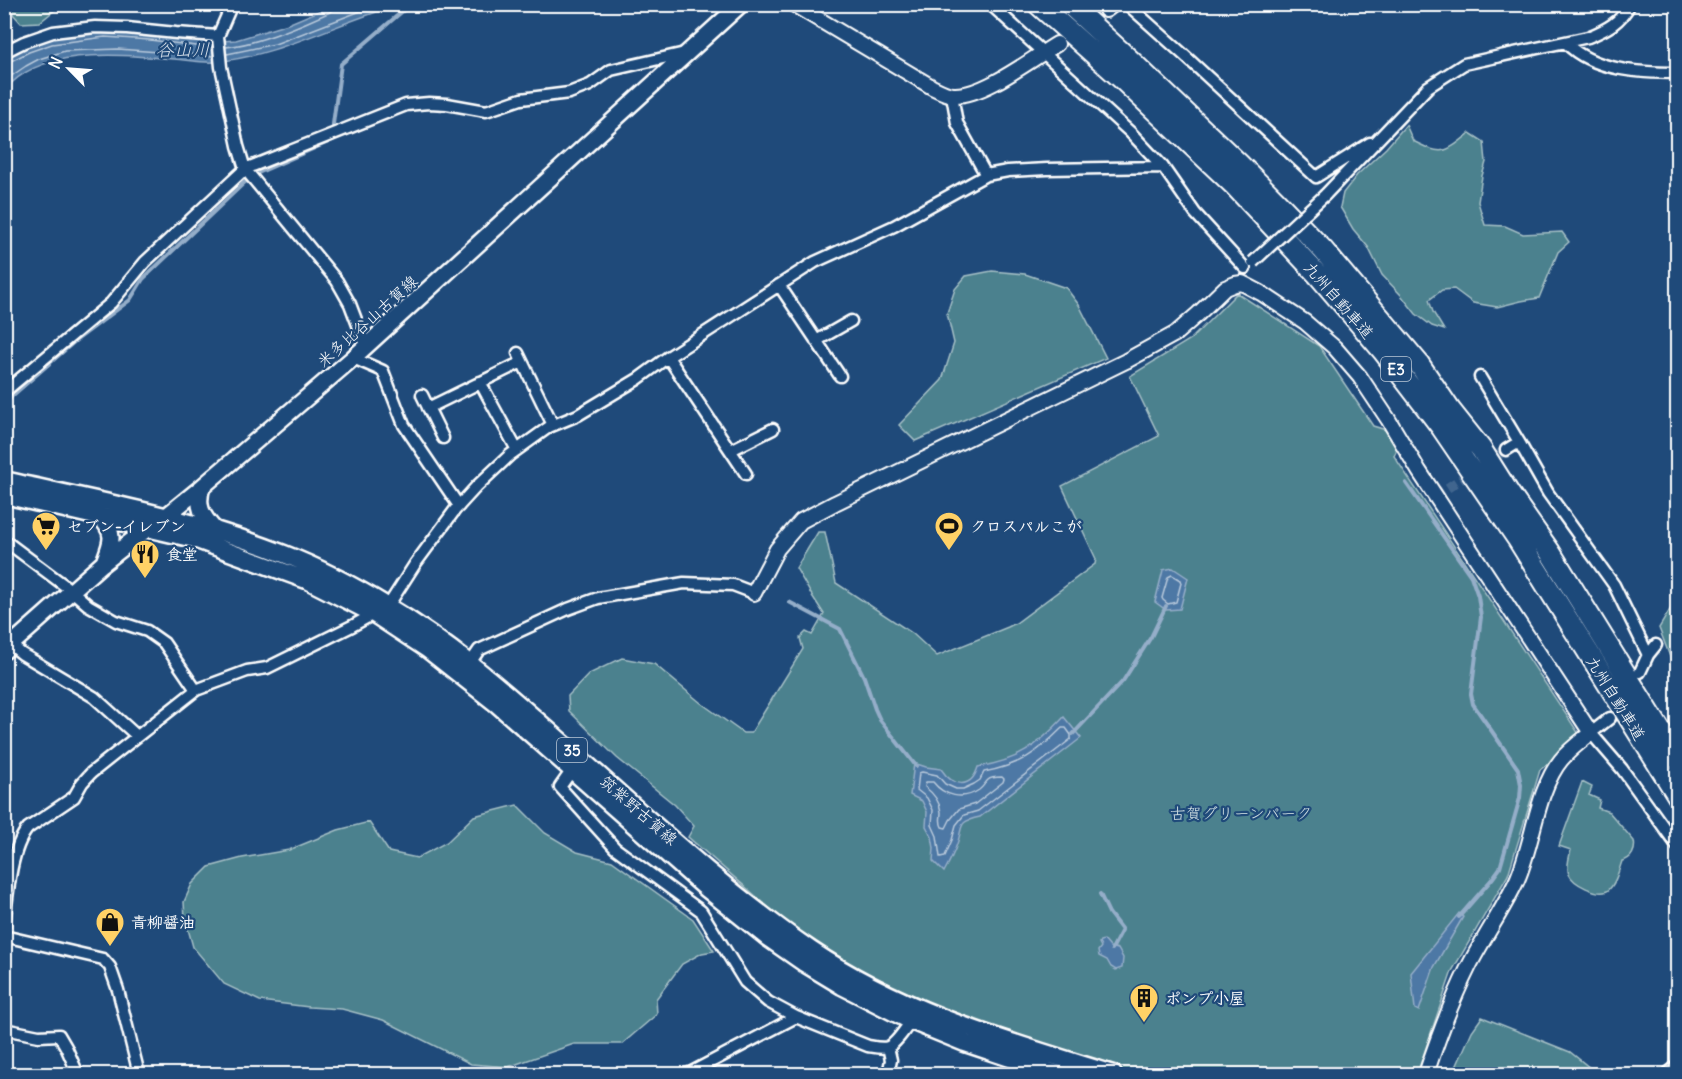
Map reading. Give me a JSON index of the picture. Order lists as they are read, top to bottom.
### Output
{
  "streets": {
    "highway": ["九州自動車道", "E3"],
    "main road": ["米多比谷山古賀線", "35", "筑紫野古賀線"]
  },
  "crossings": [
    ["米多比谷山古賀線", "筑紫野古賀線"]
  ],
  "water": ["谷山川"],
  "parks": ["古賀グリーンパーク"],
  "places": {
    "supermarket": ["セブン-イレブン"],
    "sports": ["クロスパルこが"],
    "restaurant": ["食堂"],
    "shop": ["青柳醤油"],
    "building": ["ポンプ小屋"]
  },
  "north": "top left"
}
